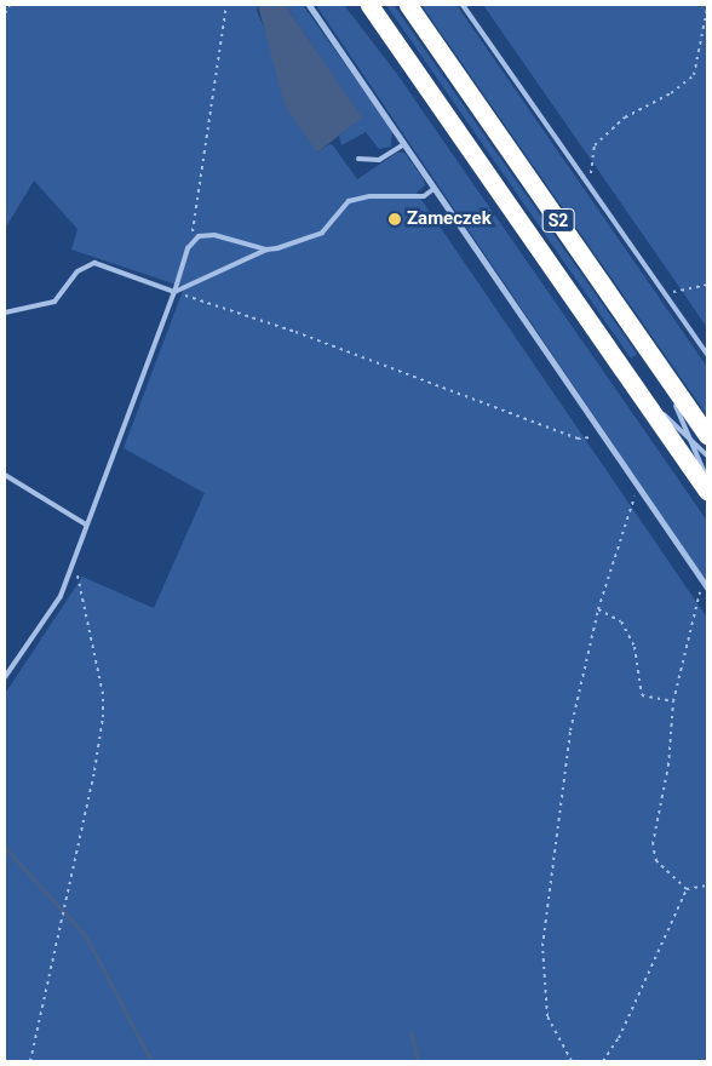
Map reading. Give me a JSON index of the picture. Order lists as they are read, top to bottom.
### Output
{
  "streets": {
    "highway": ["S2"]
  },
  "places": ["Zameczek"]
}
